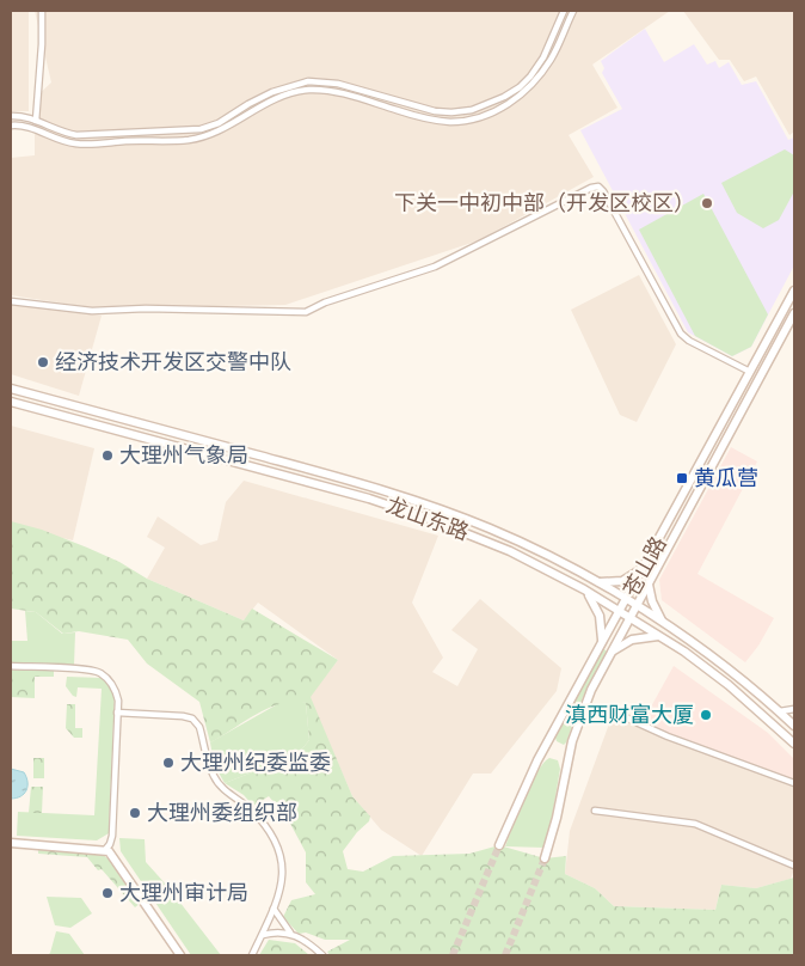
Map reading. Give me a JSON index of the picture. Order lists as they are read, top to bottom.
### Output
{
  "streets": {
    "main road": ["龙山东路", "苍山路"]
  },
  "crossings": [
    ["龙山东路", "苍山路"]
  ],
  "places": {
    "other": [
      "下关一中初中部（开发区校区）",
      "经济技术开发区交警中队",
      "大理州气象局",
      "滇西财富大厦",
      "大理州纪委监委",
      "大理州委组织部",
      "大理州审计局"
    ],
    "transit": ["黄瓜营"]
  }
}
